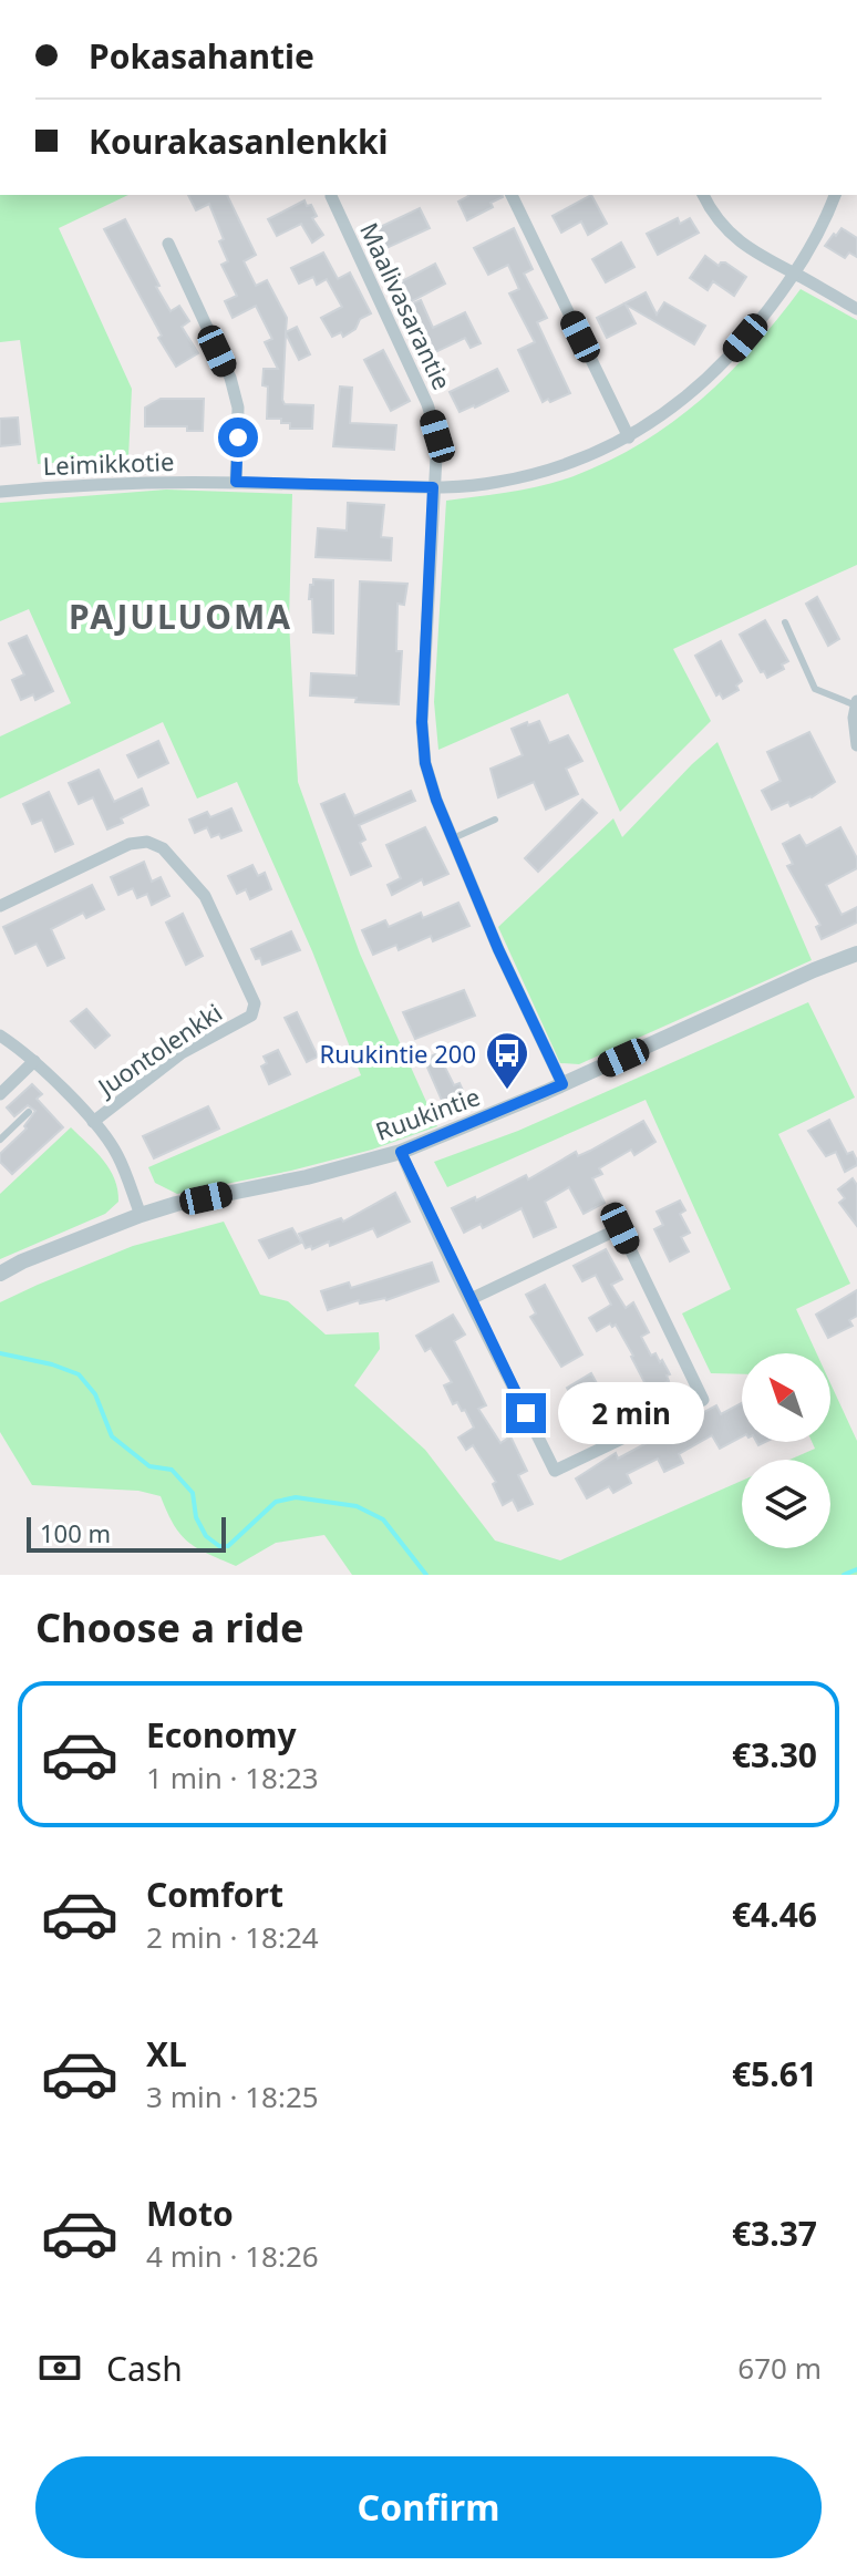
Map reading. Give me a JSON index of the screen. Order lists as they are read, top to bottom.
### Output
{
  "streets": {
    "street": [
      "Maalivasarantie",
      "Leimikkotie",
      "Juontolenkki",
      "Ruukintie"
    ]
  },
  "crossings": [
    ["Maalivasarantie", "Leimikkotie"],
    ["Maalivasarantie", "Ruukintie"]
  ],
  "districts": ["PAJULUOMA"],
  "places": {
    "bus stop": ["Ruukintie 200"]
  },
  "scale_bar": "100 m",
  "north": "top left",
  "page": {
    "banner": ["Pokasahantie", "Kourakasanlenkki"],
    "bubble": "2 min",
    "scale": "100 m",
    "heading": "Choose a ride",
    "list": [
      {
        "name": "Economy",
        "note": "1 min · 18:23",
        "value": "€3.30"
      },
      {
        "name": "Comfort",
        "note": "2 min · 18:24",
        "value": "€4.46"
      },
      {
        "name": "XL",
        "note": "3 min · 18:25",
        "value": "€5.61"
      },
      {
        "name": "Moto",
        "note": "4 min · 18:26",
        "value": "€3.37"
      }
    ],
    "pay": ["Cash", "670 m"],
    "buttons": "Confirm"
  }
}
